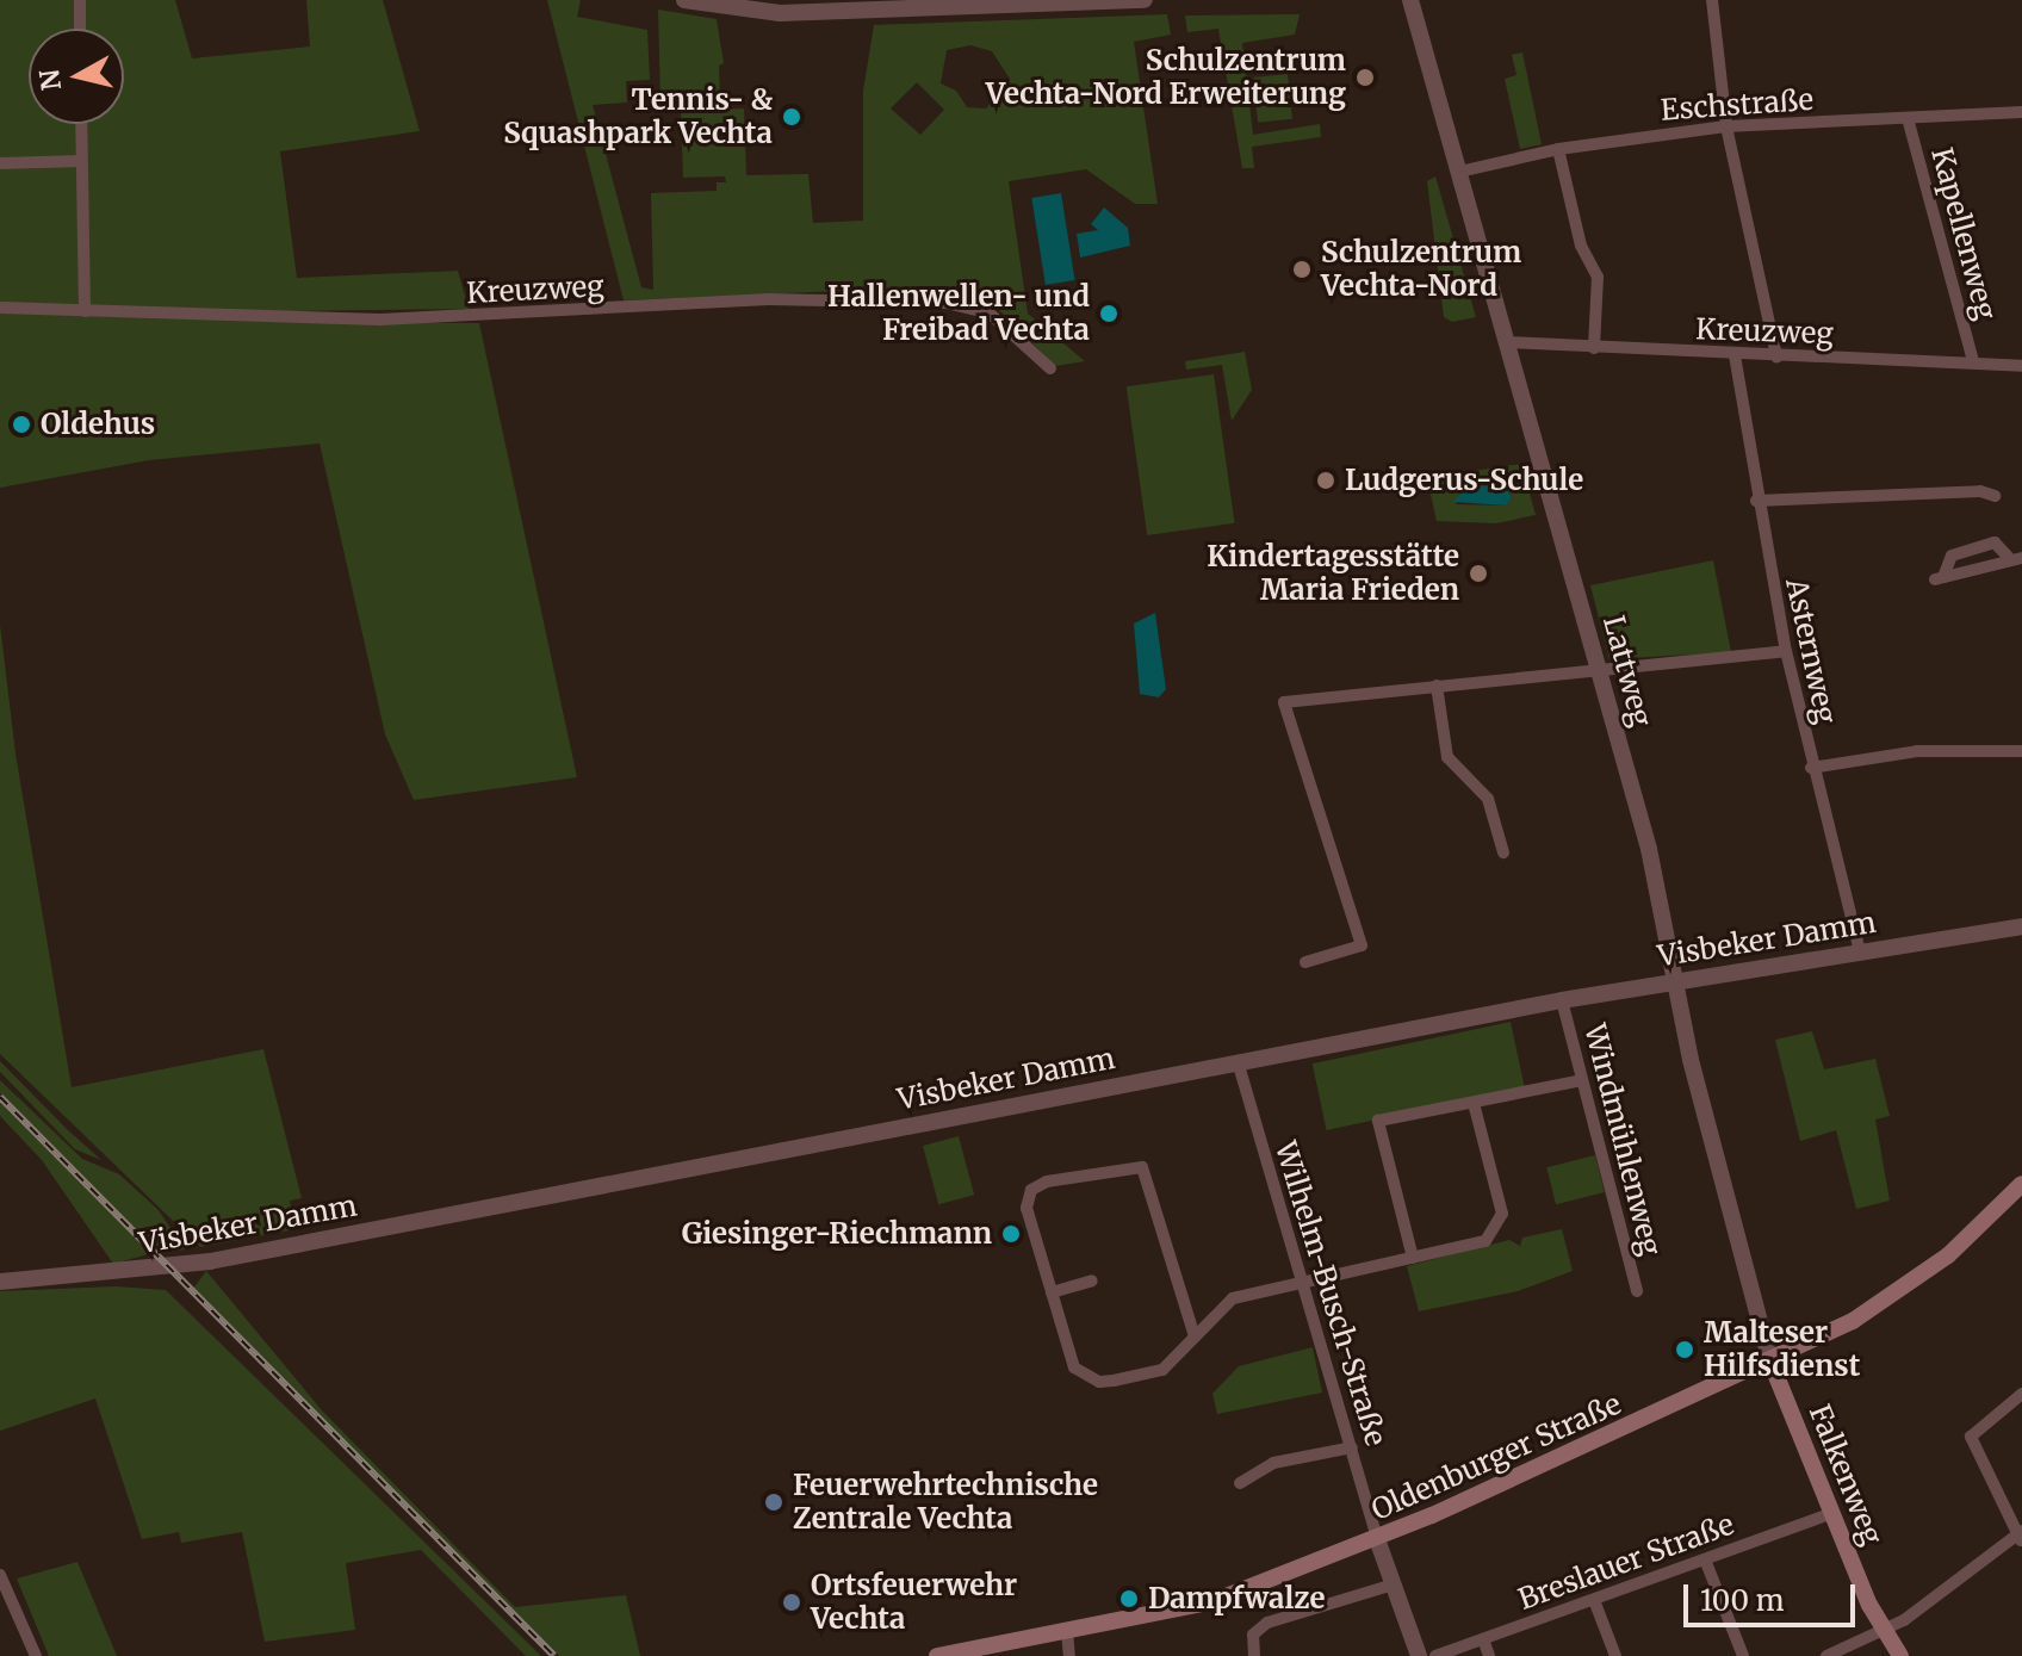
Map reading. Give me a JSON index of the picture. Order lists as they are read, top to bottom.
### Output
{
  "streets": {
    "main road": ["Oldenburger Straße", "Falkenweg"],
    "street": [
      "Eschstraße",
      "Kapellenweg",
      "Kreuzweg",
      "Asternweg",
      "Lattweg",
      "Visbeker Damm",
      "Windmühlenweg",
      "Wilhelm-Busch-Straße",
      "Breslauer Straße"
    ]
  },
  "crossings": [
    ["Eschstraße", "Kapellenweg"],
    ["Eschstraße", "Lattweg"],
    ["Kapellenweg", "Kreuzweg"],
    ["Kreuzweg", "Asternweg"],
    ["Kreuzweg", "Lattweg"],
    ["Asternweg", "Visbeker Damm"],
    ["Lattweg", "Visbeker Damm"],
    ["Lattweg", "Oldenburger Straße"],
    ["Lattweg", "Falkenweg"],
    ["Visbeker Damm", "Windmühlenweg"],
    ["Visbeker Damm", "Wilhelm-Busch-Straße"],
    ["Wilhelm-Busch-Straße", "Oldenburger Straße"],
    ["Oldenburger Straße", "Falkenweg"],
    ["Falkenweg", "Breslauer Straße"]
  ],
  "places": [
    "Schulzentrum Vechta-Nord Erweiterung",
    "Tennis- & Squashpark Vechta",
    "Schulzentrum Vechta-Nord",
    "Hallenwellen- und Freibad Vechta",
    "Oldehus",
    "Ludgerus-Schule",
    "Kindertagesstätte Maria Frieden",
    "Giesinger-Riechmann",
    "Malteser Hilfsdienst",
    "Feuerwehrtechnische Zentrale Vechta",
    "Dampfwalze",
    "Ortsfeuerwehr Vechta"
  ],
  "scale_bar": "100 m",
  "north": "left"
}
